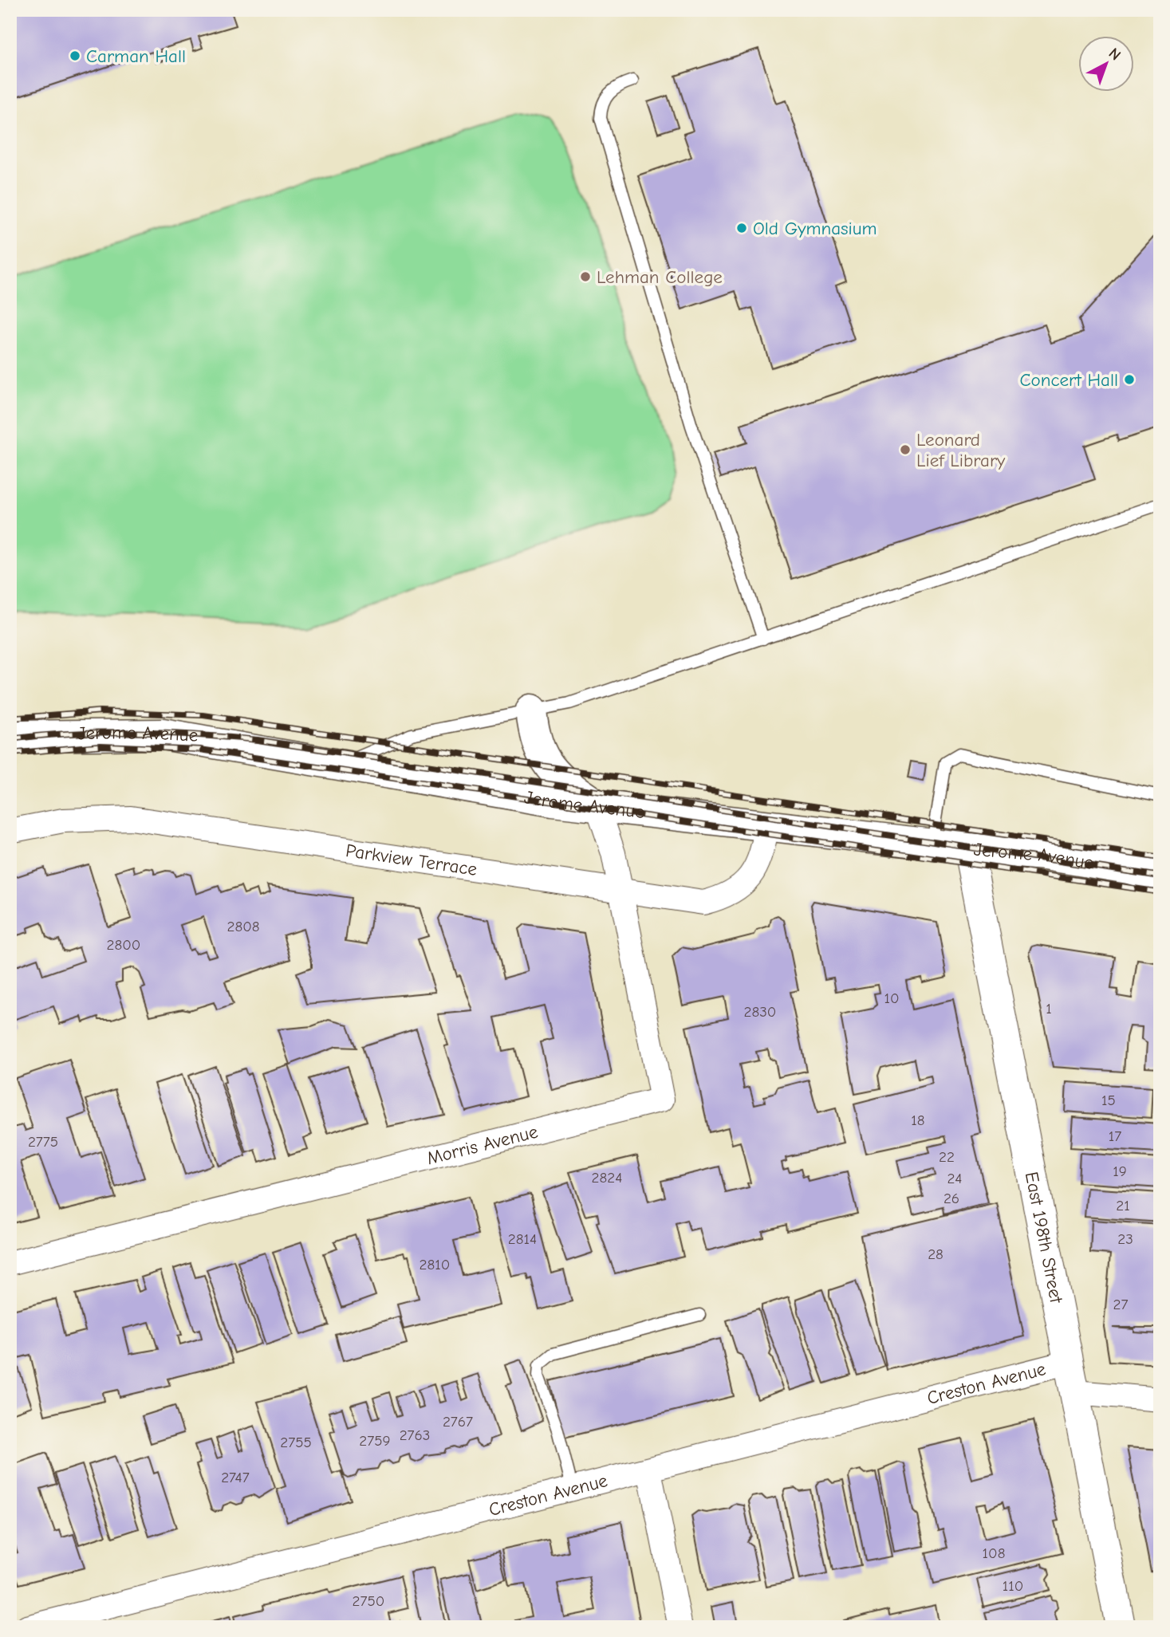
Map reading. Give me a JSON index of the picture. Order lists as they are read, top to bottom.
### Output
{
  "streets": {
    "main road": ["Jerome Avenue"],
    "street": [
      "Parkview Terrace",
      "Morris Avenue",
      "East 198th Street",
      "Creston Avenue"
    ]
  },
  "crossings": [
    ["Jerome Avenue", "Parkview Terrace"],
    ["Jerome Avenue", "Morris Avenue"],
    ["Jerome Avenue", "East 198th Street"],
    ["Parkview Terrace", "Morris Avenue"],
    ["East 198th Street", "Creston Avenue"]
  ],
  "places": [
    "Carman Hall",
    "Old Gymnasium",
    "Lehman College",
    "Concert Hall",
    "Leonard Lief Library"
  ],
  "house_numbers": [
    "2808",
    "2800",
    "10",
    "1",
    "2830",
    "15",
    "18",
    "17",
    "2775",
    "22",
    "19",
    "2824",
    "24",
    "26",
    "21",
    "2814",
    "23",
    "28",
    "2810",
    "27",
    "2767",
    "2763",
    "2759",
    "2755",
    "2747",
    "108",
    "110",
    "2750"
  ],
  "north": "top right"
}
